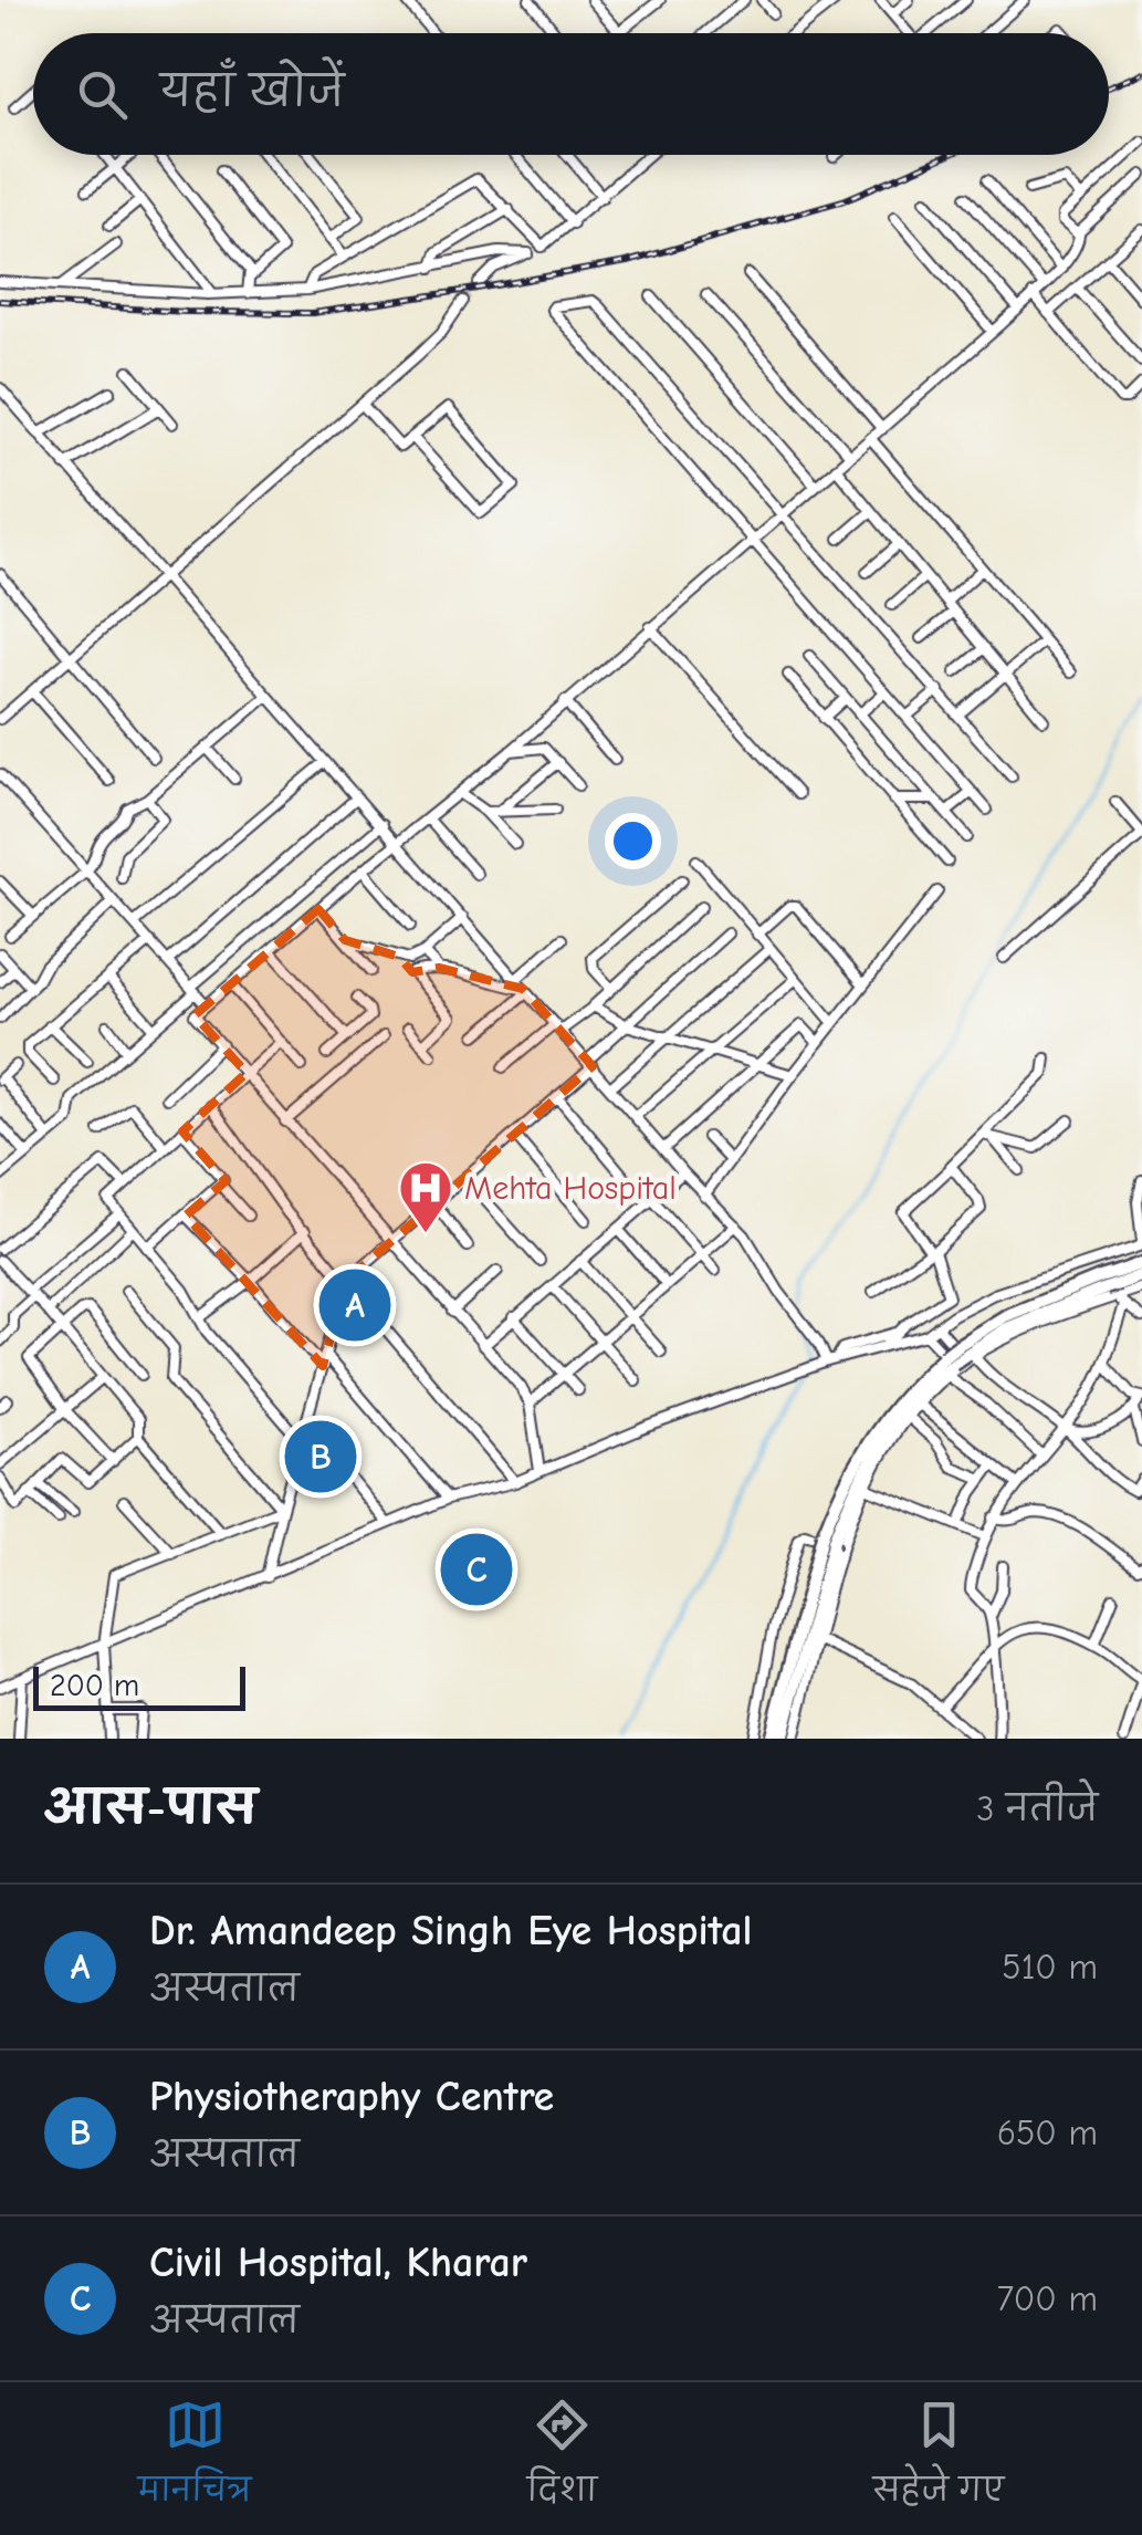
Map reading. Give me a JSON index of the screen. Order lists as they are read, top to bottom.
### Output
{
  "places": {
    "hospital": ["Mehta Hospital"]
  },
  "scale_bar": "200 m",
  "page": {
    "search": "यहाँ खोजें",
    "pins": ["A", "B", "C"],
    "scale": "200 m",
    "heading": ["आस-पास", "3 नतीजे"],
    "list": [
      {
        "mark": "A",
        "name": "Dr. Amandeep Singh Eye Hospital",
        "note": "अस्पताल",
        "value": "510 m"
      },
      {
        "mark": "B",
        "name": "Physiotheraphy Centre",
        "note": "अस्पताल",
        "value": "650 m"
      },
      {
        "mark": "C",
        "name": "Civil Hospital, Kharar",
        "note": "अस्पताल",
        "value": "700 m"
      }
    ],
    "nav": ["मानचित्र", "दिशा", "सहेजे गए"]
  }
}
